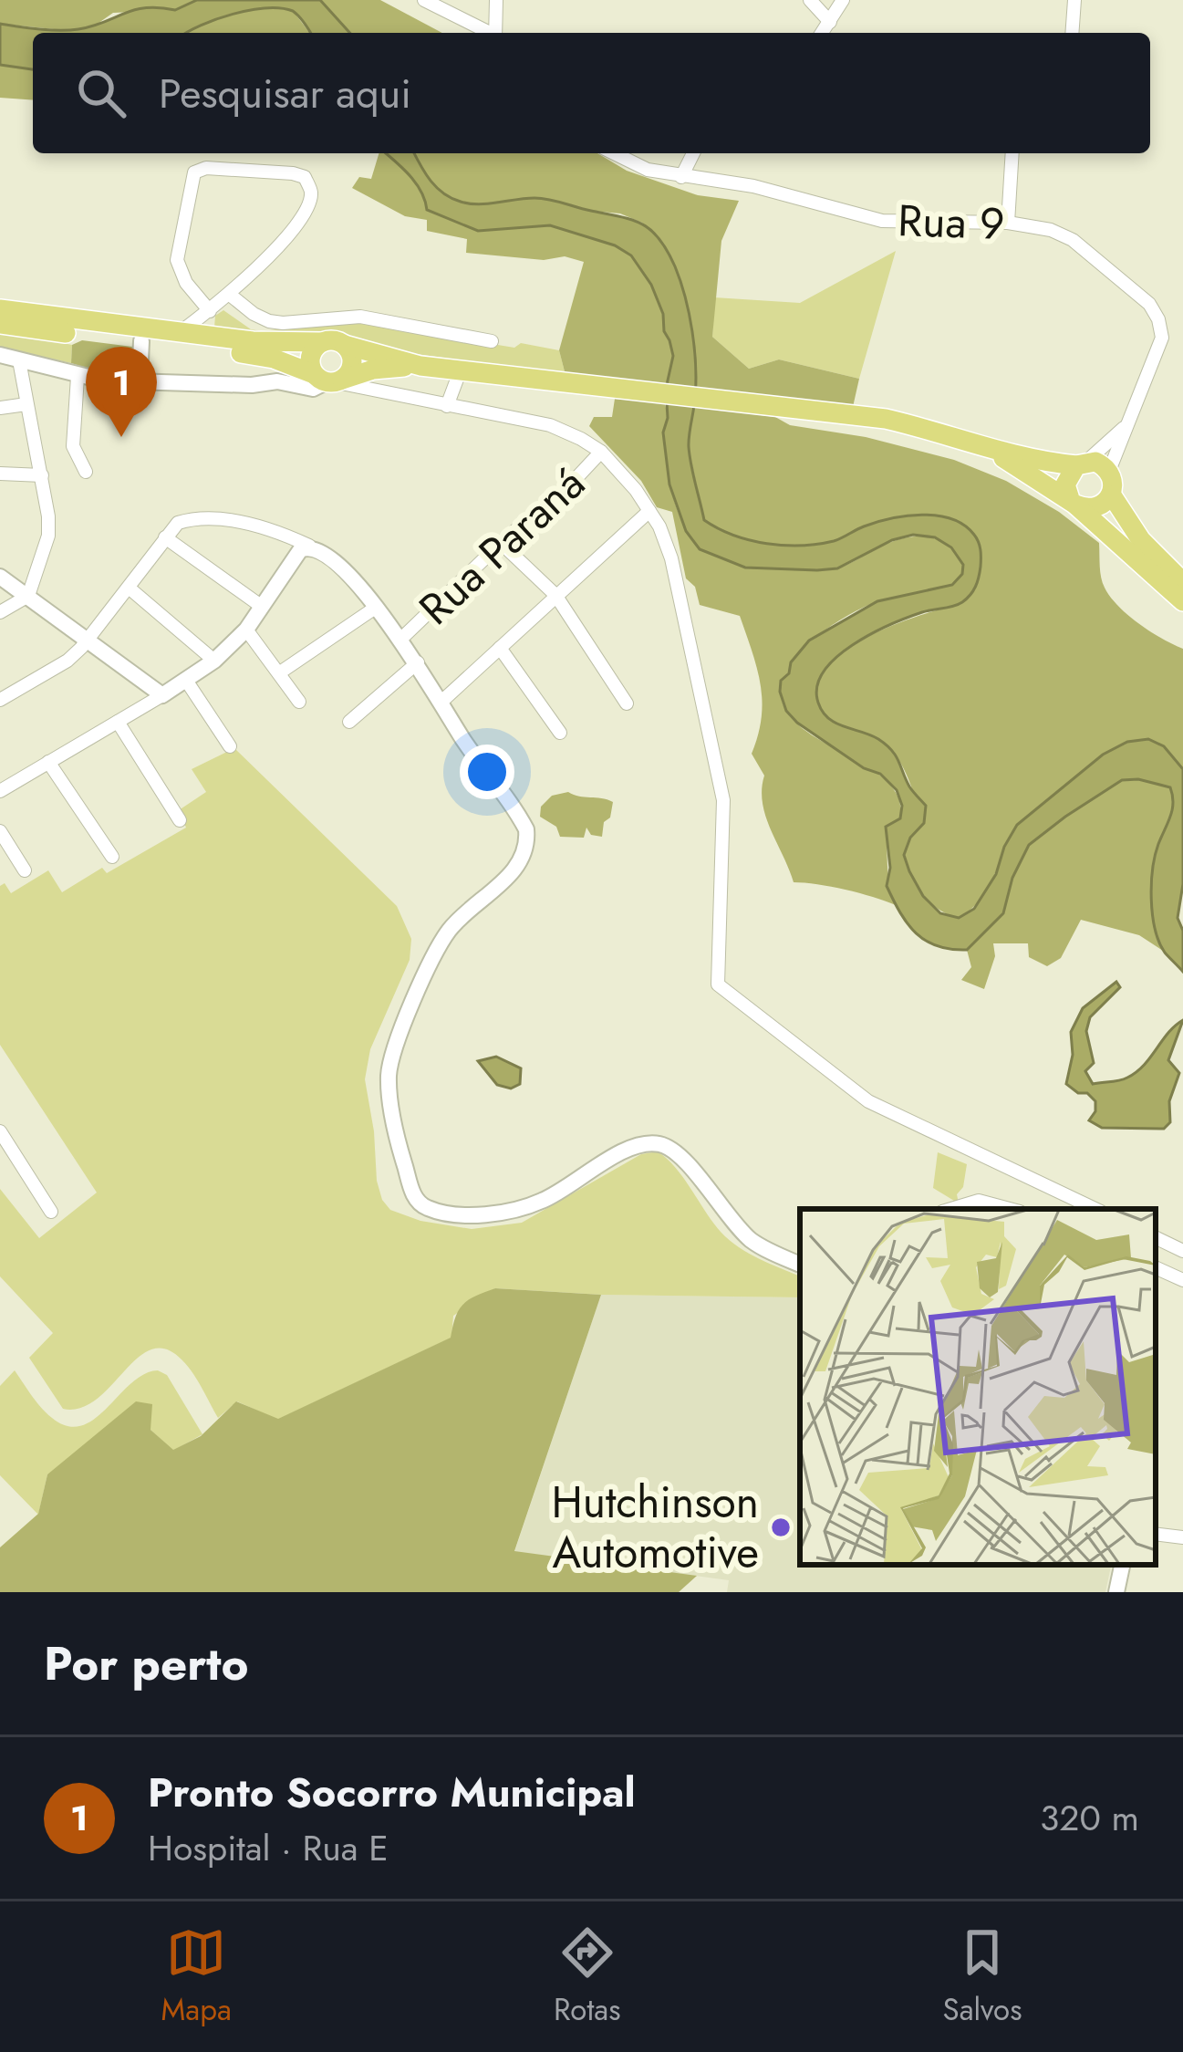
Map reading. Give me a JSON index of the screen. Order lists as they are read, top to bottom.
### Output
{
  "streets": {
    "street": ["Rua 9", "Rua Paraná"]
  },
  "places": ["Hutchinson Automotive"],
  "page": {
    "search": "Pesquisar aqui",
    "pins": "1",
    "heading": "Por perto",
    "list": [
      {
        "mark": "1",
        "name": "Pronto Socorro Municipal",
        "note": "Hospital · Rua E",
        "value": "320 m"
      }
    ],
    "nav": ["Mapa", "Rotas", "Salvos"]
  }
}
